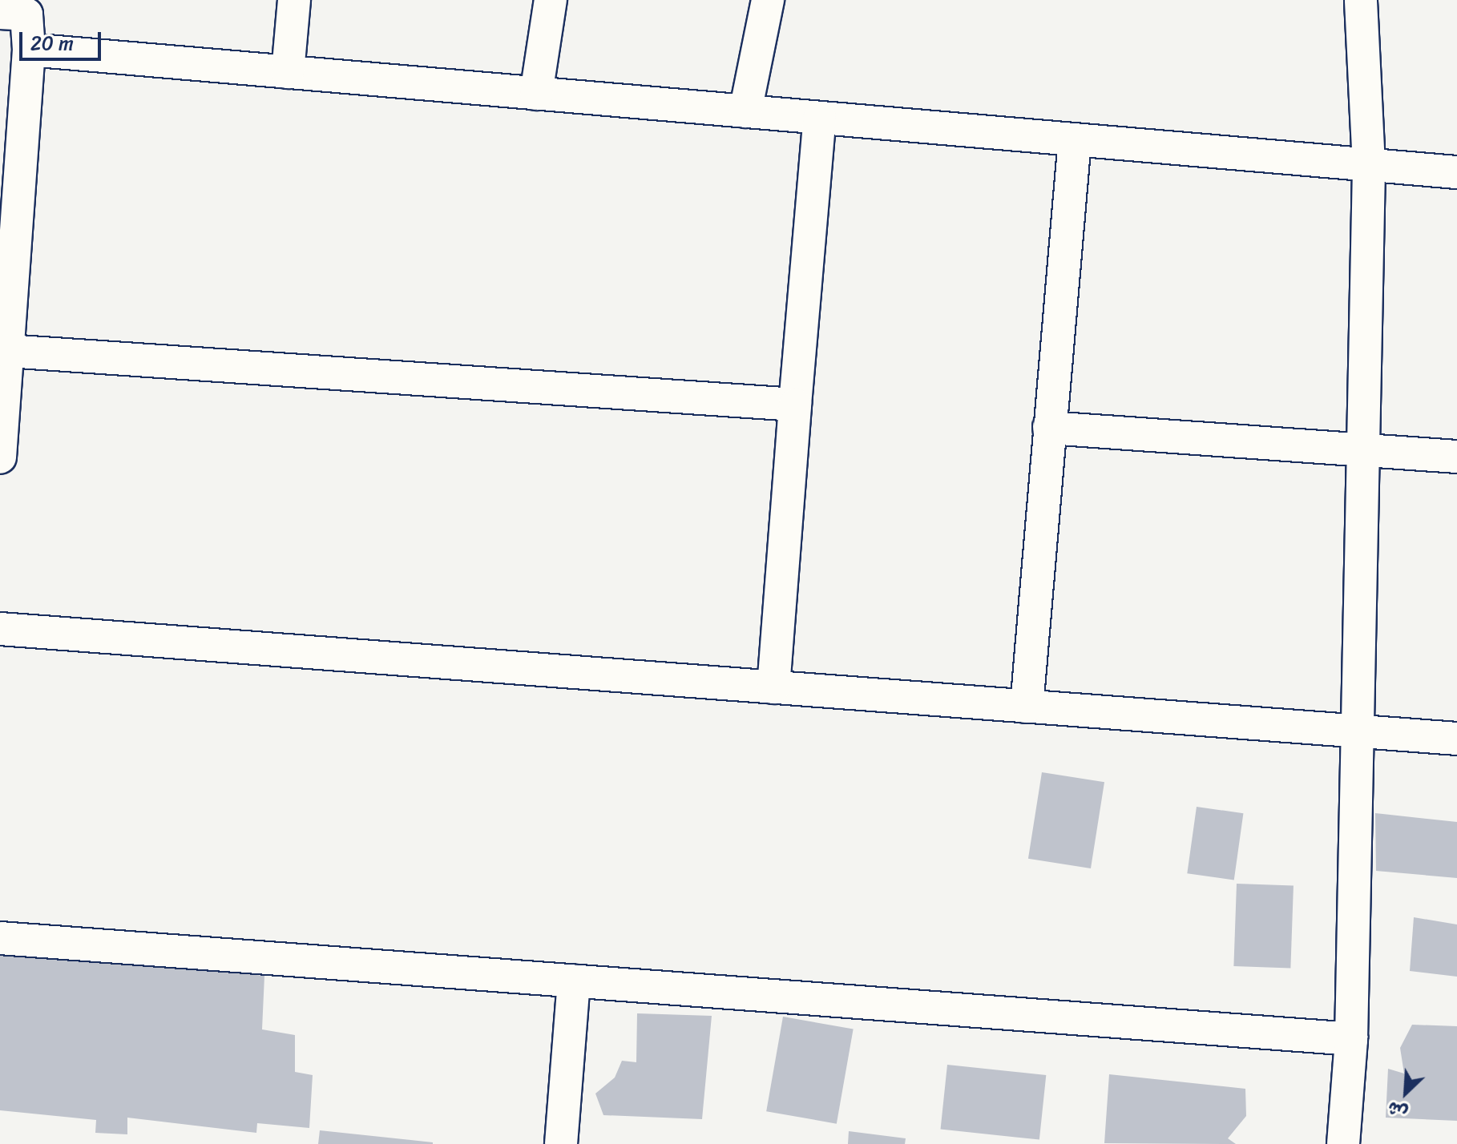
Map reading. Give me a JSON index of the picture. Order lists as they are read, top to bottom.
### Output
{
  "scale_bar": "20 m",
  "north": "bottom left"
}
